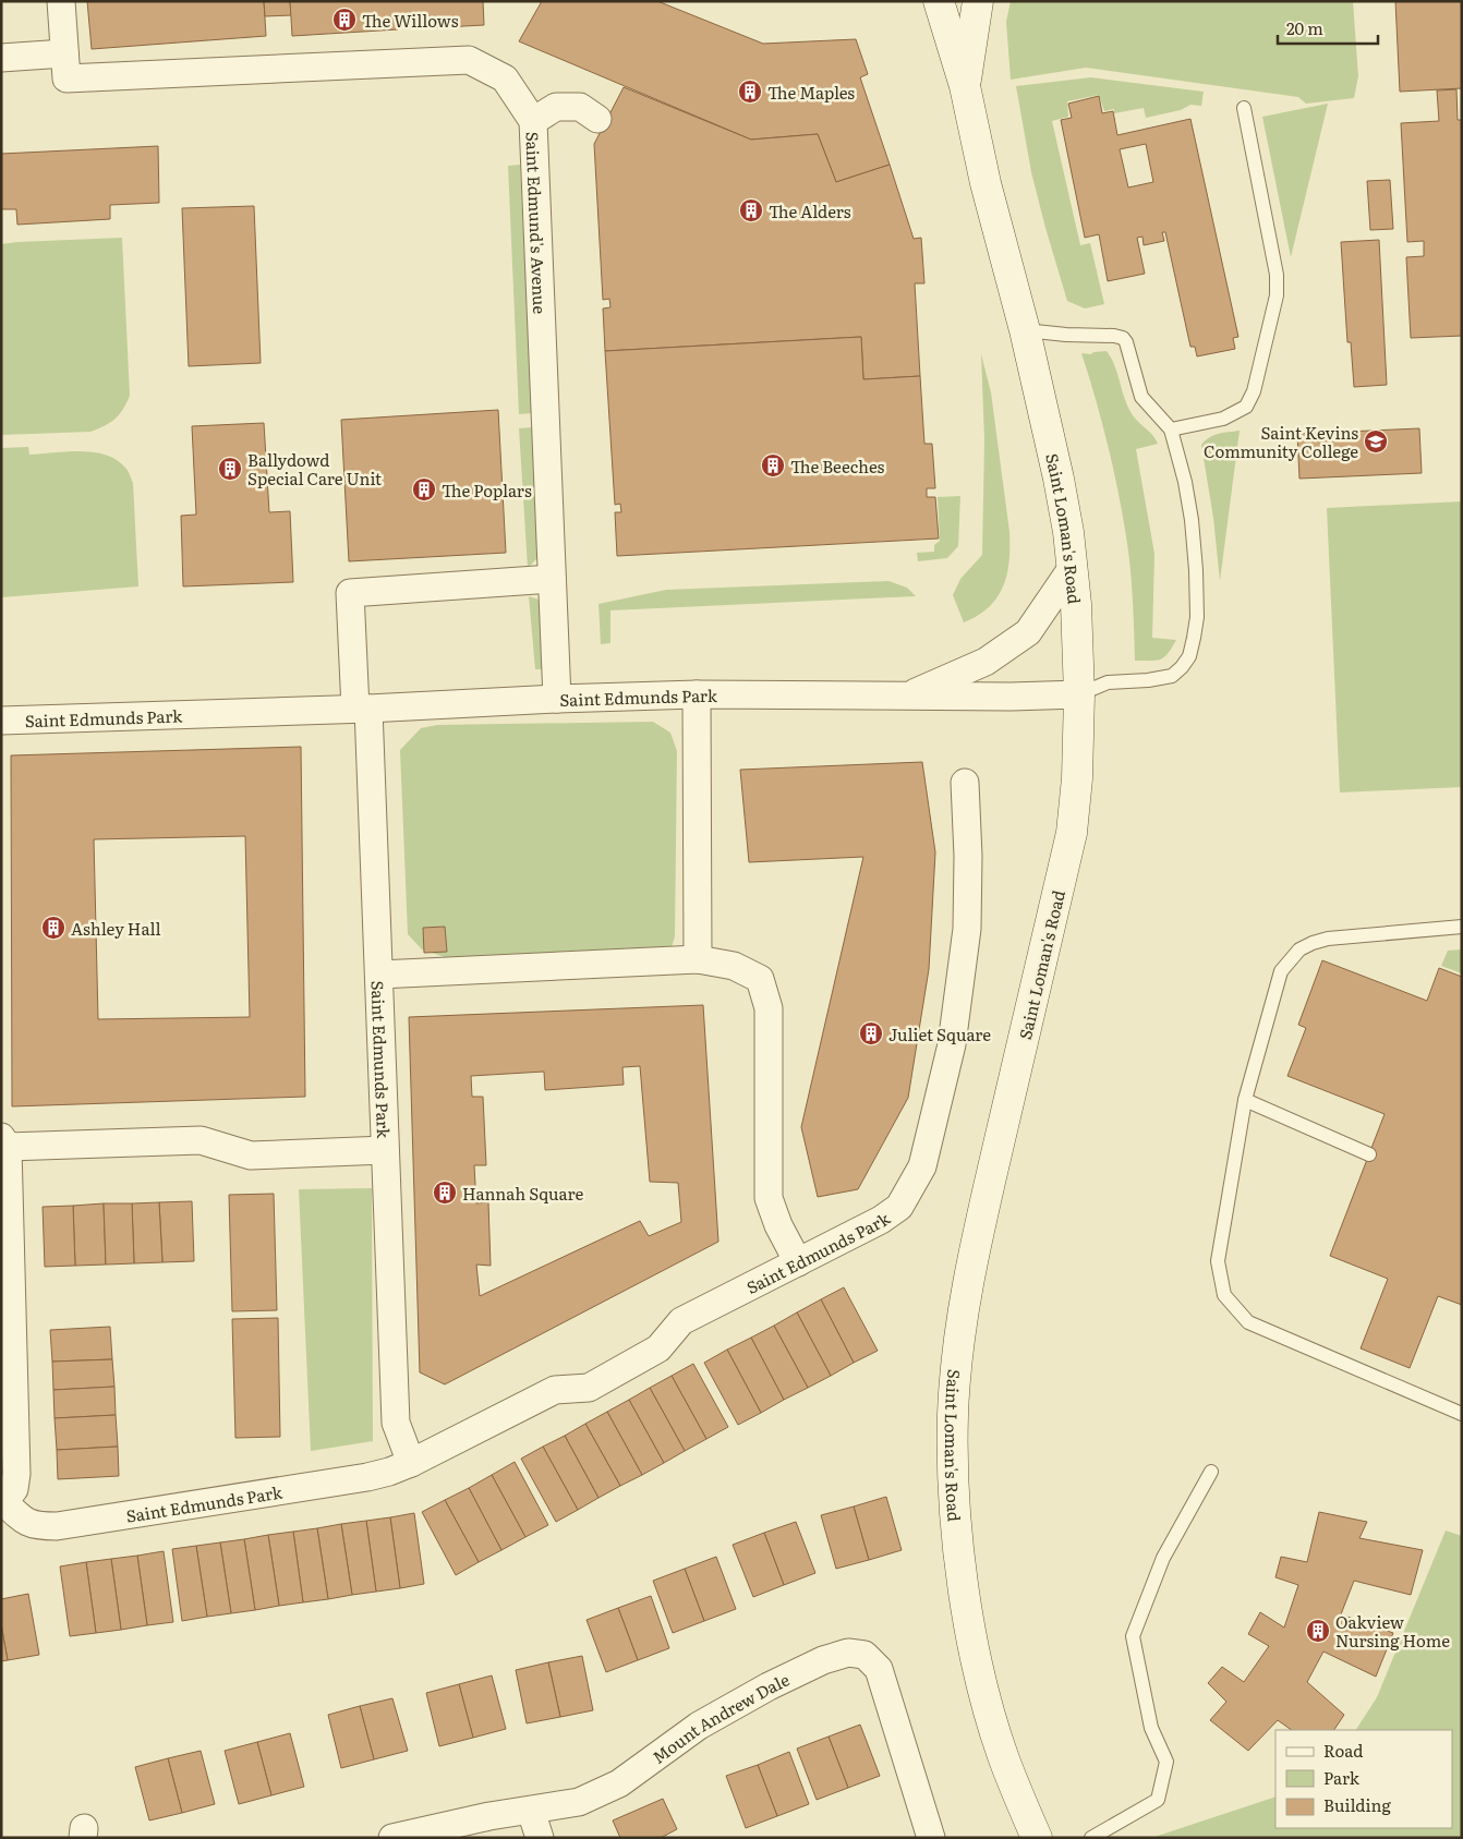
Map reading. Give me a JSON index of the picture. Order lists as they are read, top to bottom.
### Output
{
  "streets": {
    "street": [
      "Saint Edmund's Avenue",
      "Saint Loman's Road",
      "Saint Edmunds Park",
      "Mount Andrew Dale"
    ]
  },
  "crossings": [
    ["Saint Edmund's Avenue", "Saint Edmunds Park"],
    ["Saint Loman's Road", "Saint Edmunds Park"]
  ],
  "places": {
    "building": [
      "The Willows",
      "The Maples",
      "The Alders",
      "The Beeches",
      "Ballydowd Special Care Unit",
      "The Poplars",
      "Ashley Hall",
      "Juliet Square",
      "Hannah Square",
      "Oakview Nursing Home"
    ],
    "school or university": ["Saint Kevins Community College"]
  },
  "legend": ["Road", "Park", "Building"],
  "scale_bar": "20 m"
}
